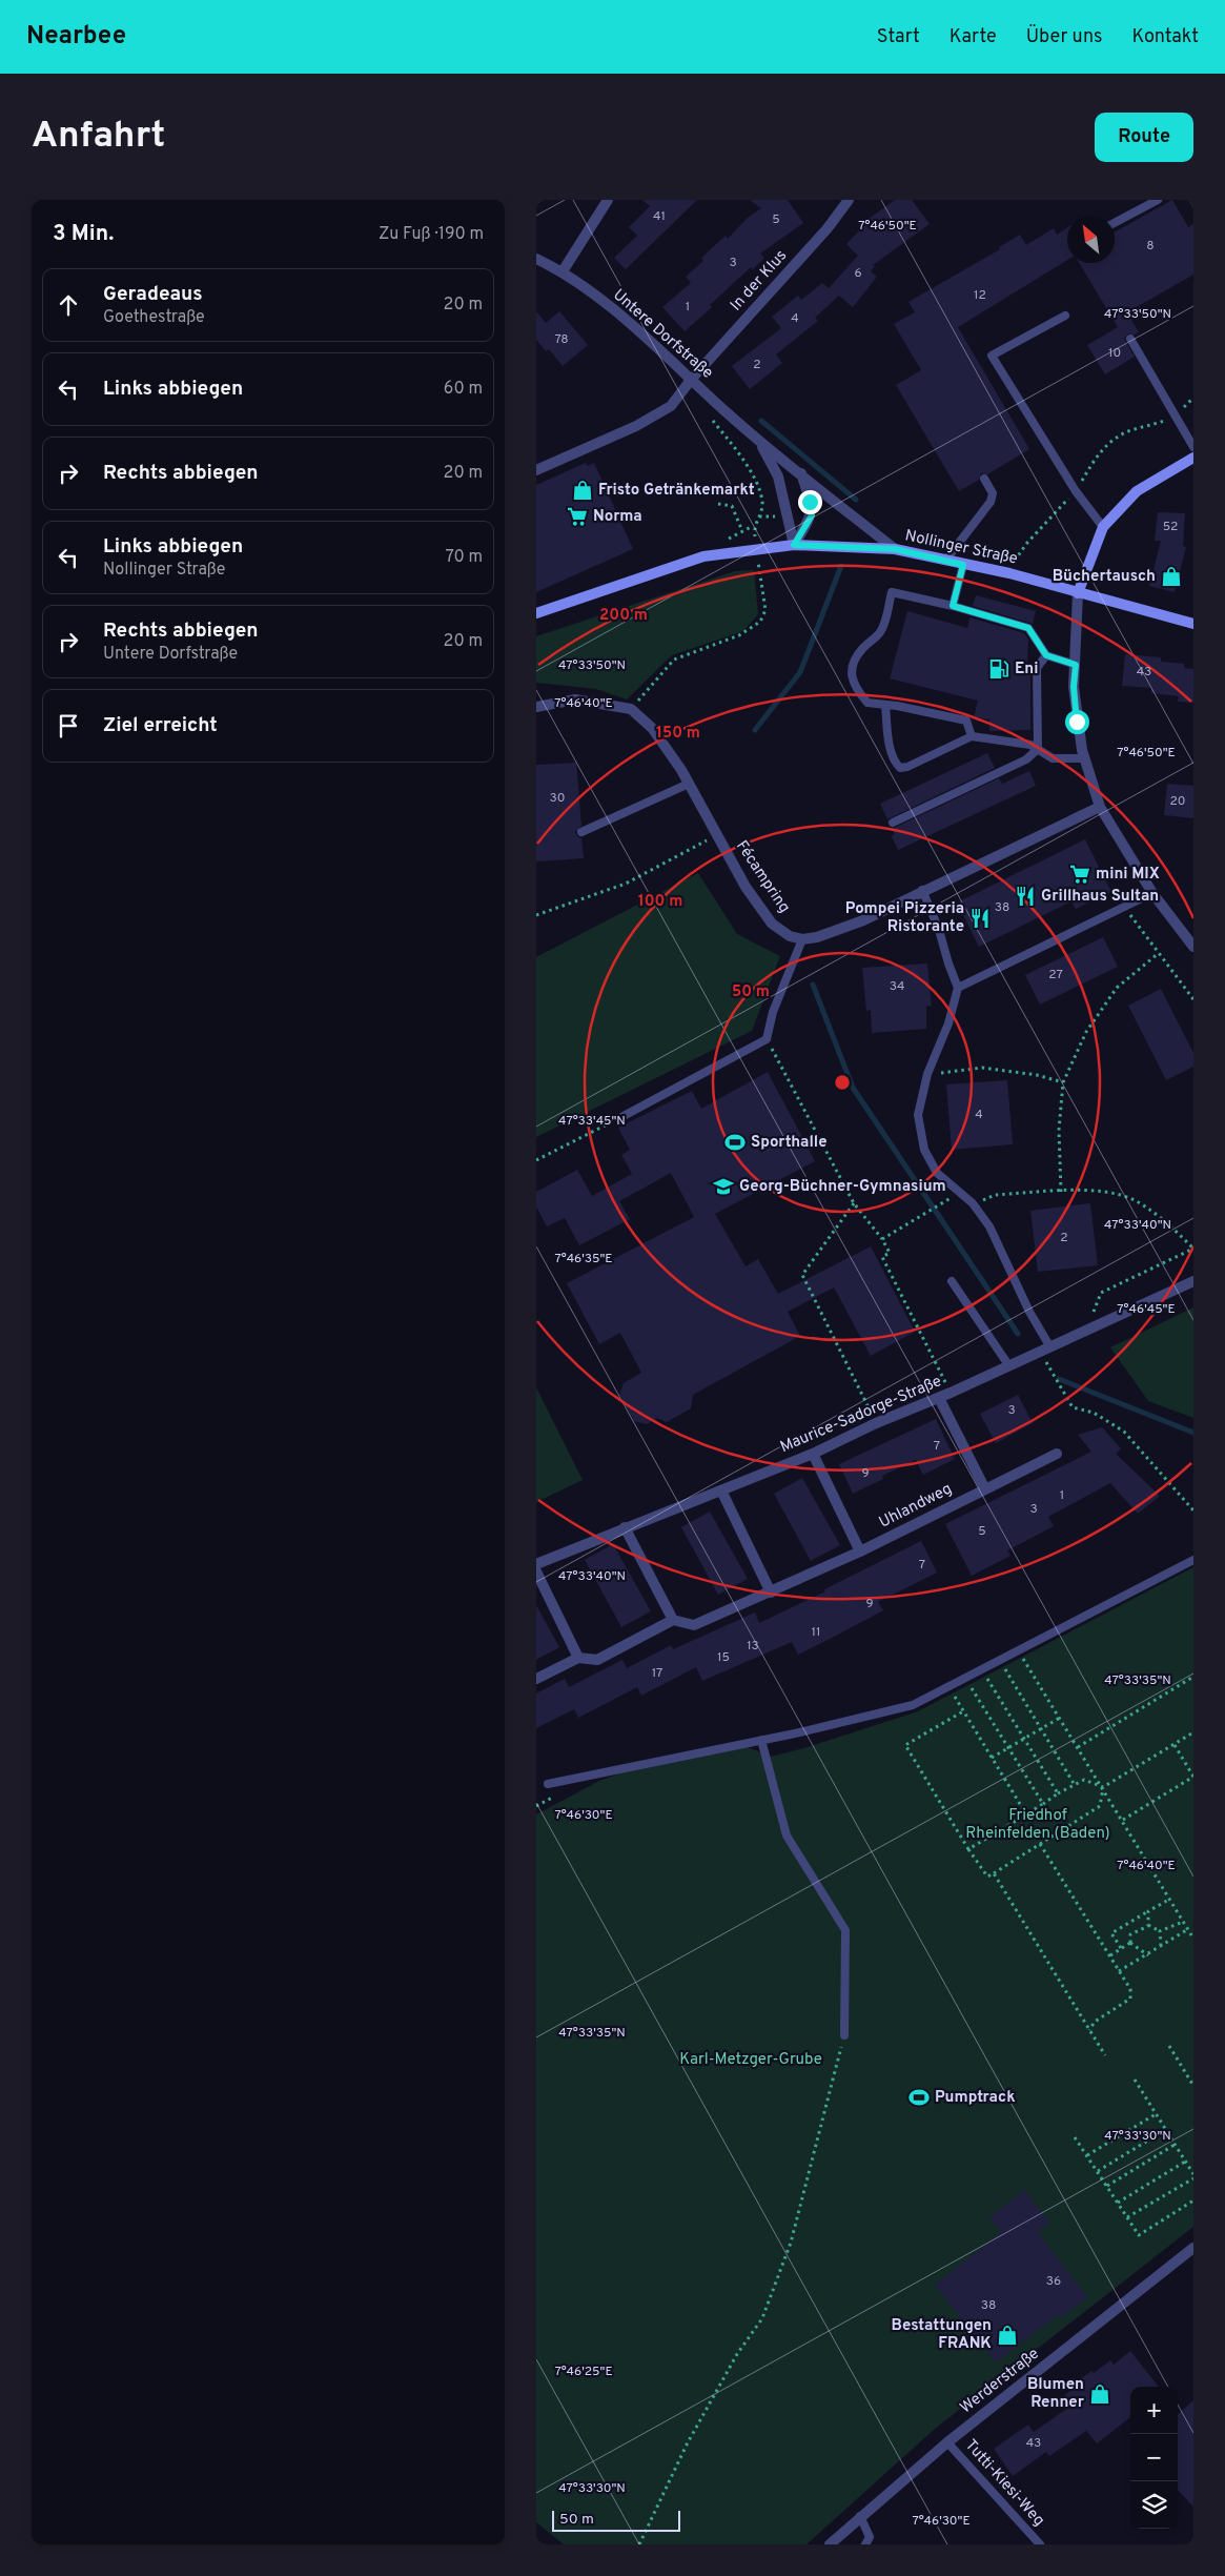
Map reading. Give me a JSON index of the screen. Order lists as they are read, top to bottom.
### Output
{
  "streets": {
    "main road": ["Nollinger Straße"],
    "street": [
      "In der Klus",
      "Untere Dorfstraße",
      "Fécampring",
      "Maurice-Sadorge-Straße",
      "Uhlandweg",
      "Werderstraße"
    ],
    "lane": ["Tutti-Kiesi-Weg"]
  },
  "crossings": [
    ["In der Klus", "Untere Dorfstraße"],
    ["Untere Dorfstraße", "Nollinger Straße"],
    ["Werderstraße", "Tutti-Kiesi-Weg"]
  ],
  "parks": ["Friedhof Rheinfelden (Baden)", "Karl-Metzger-Grube"],
  "places": {
    "shop": [
      "Fristo Getränkemarkt",
      "Büchertausch",
      "Bestattungen FRANK",
      "Blumen Renner"
    ],
    "supermarket": ["Norma", "mini MIX"],
    "fuel station": ["Eni"],
    "restaurant": ["Grillhaus Sultan", "Pompei Pizzeria Ristorante"],
    "sports": ["Sporthalle", "Pumptrack"],
    "school or university": ["Georg-Büchner-Gymnasium"]
  },
  "house_numbers": [
    "41",
    "5",
    "8",
    "3",
    "6",
    "12",
    "1",
    "4",
    "78",
    "10",
    "2",
    "52",
    "43",
    "30",
    "20",
    "38",
    "27",
    "34",
    "4",
    "2",
    "3",
    "7",
    "9",
    "1",
    "3",
    "5",
    "7",
    "9",
    "11",
    "13",
    "15",
    "17",
    "36",
    "38",
    "43"
  ],
  "scale_bar": "50 m",
  "north": "top left",
  "page": {
    "header": "Nearbee",
    "nav": [
      "Start",
      "Karte",
      "Über uns",
      "Kontakt"
    ],
    "buttons": "Route",
    "title": "Anfahrt",
    "heading": ["3 Min.", "Zu Fuß · 190 m"],
    "list": [
      ["Geradeaus", "Goethestraße", "20 m"],
      ["Links abbiegen", "60 m"],
      ["Rechts abbiegen", "20 m"],
      ["Links abbiegen", "Nollinger Straße", "70 m"],
      ["Rechts abbiegen", "Untere Dorfstraße", "20 m"],
      "Ziel erreicht"
    ],
    "map_buttons": ["+", "−"],
    "scale": "50 m"
  },
  "coordinates": [
    "7°46'50\"E",
    "47°33'50\"N",
    "7°46'40\"E",
    "47°33'45\"N",
    "47°33'40\"N",
    "7°46'35\"E",
    "7°46'45\"E",
    "47°33'35\"N",
    "7°46'30\"E",
    "47°33'30\"N",
    "7°46'25\"E"
  ],
  "rings": [
    "200 m",
    "150 m",
    "100 m",
    "50 m"
  ]
}
